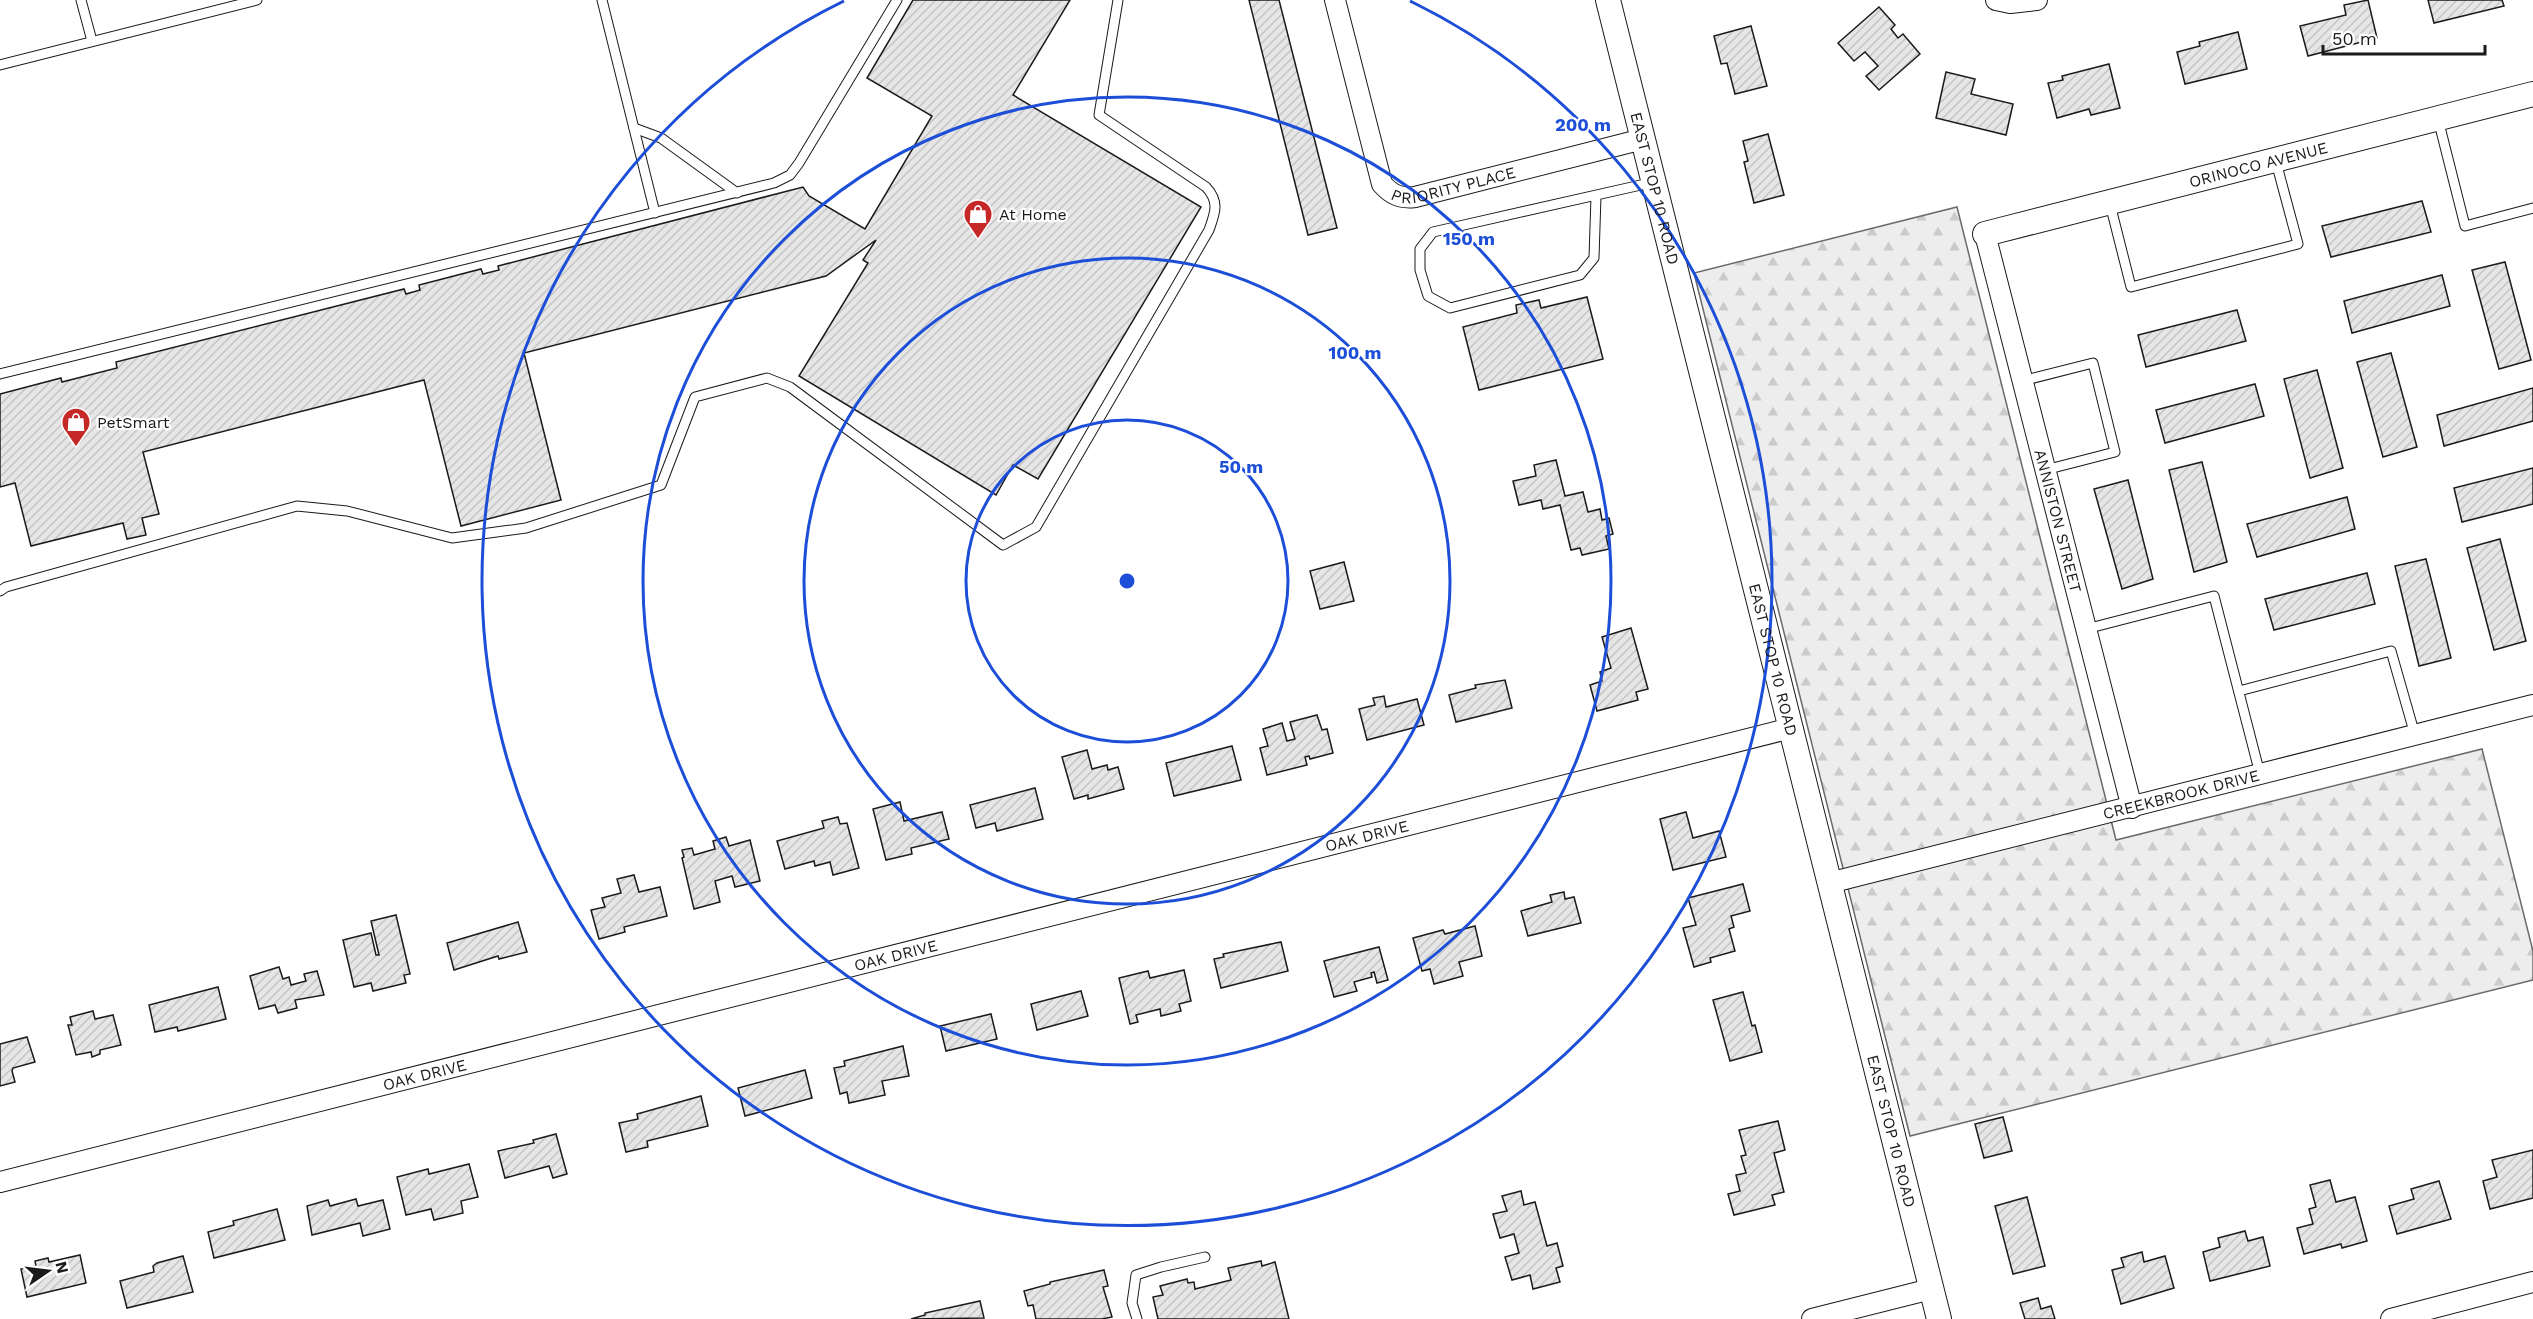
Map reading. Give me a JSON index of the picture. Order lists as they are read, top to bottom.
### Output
{
  "streets": {
    "street": [
      "ORINOCO AVENUE",
      "PRIORITY PLACE",
      "EAST STOP 10 ROAD",
      "ANNISTON STREET",
      "CREEKBROOK DRIVE",
      "OAK DRIVE"
    ]
  },
  "crossings": [
    ["ORINOCO AVENUE", "ANNISTON STREET"],
    ["PRIORITY PLACE", "EAST STOP 10 ROAD"],
    ["EAST STOP 10 ROAD", "CREEKBROOK DRIVE"],
    ["EAST STOP 10 ROAD", "OAK DRIVE"],
    ["ANNISTON STREET", "CREEKBROOK DRIVE"]
  ],
  "places": {
    "shop": ["At Home", "PetSmart"]
  },
  "scale_bar": "50 m",
  "north": "right",
  "rings": [
    "200 m",
    "150 m",
    "100 m",
    "50 m"
  ]
}
